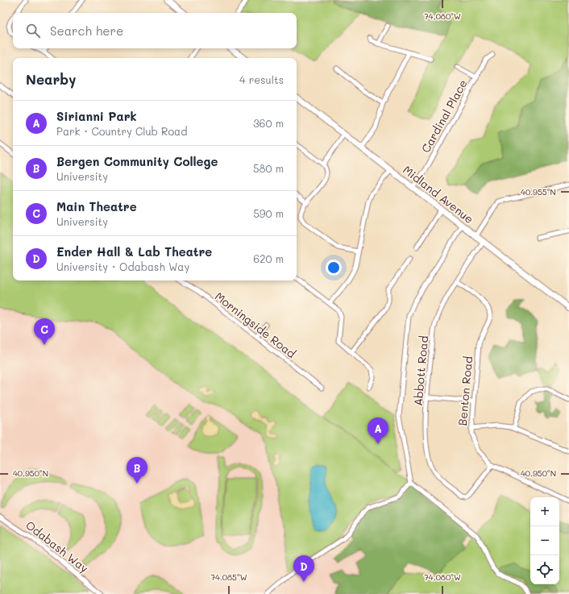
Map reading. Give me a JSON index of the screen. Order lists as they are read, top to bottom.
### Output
{
  "streets": {
    "street": [
      "Cardinal Place",
      "Midland Avenue",
      "Morningside Road",
      "Abbott Road",
      "Benton Road",
      "Odabash Way"
    ]
  },
  "crossings": [
    ["Cardinal Place", "Midland Avenue"],
    ["Midland Avenue", "Abbott Road"],
    ["Abbott Road", "Benton Road"]
  ],
  "page": {
    "search": "Search here",
    "heading": ["Nearby", "4 results"],
    "list": [
      {
        "mark": "A",
        "name": "Sirianni Park",
        "note": "Park · Country Club Road",
        "value": "360 m"
      },
      {
        "mark": "B",
        "name": "Bergen Community College",
        "note": "University",
        "value": "580 m"
      },
      {
        "mark": "C",
        "name": "Main Theatre",
        "note": "University",
        "value": "590 m"
      },
      {
        "mark": "D",
        "name": "Ender Hall & Lab Theatre",
        "note": "University · Odabash Way",
        "value": "620 m"
      }
    ],
    "pins": [
      "C",
      "A",
      "B",
      "D"
    ],
    "map_buttons": ["+", "−"]
  },
  "coordinates": [
    "74.080°W",
    "40.955°N",
    "40.950°N",
    "74.085°W"
  ]
}
